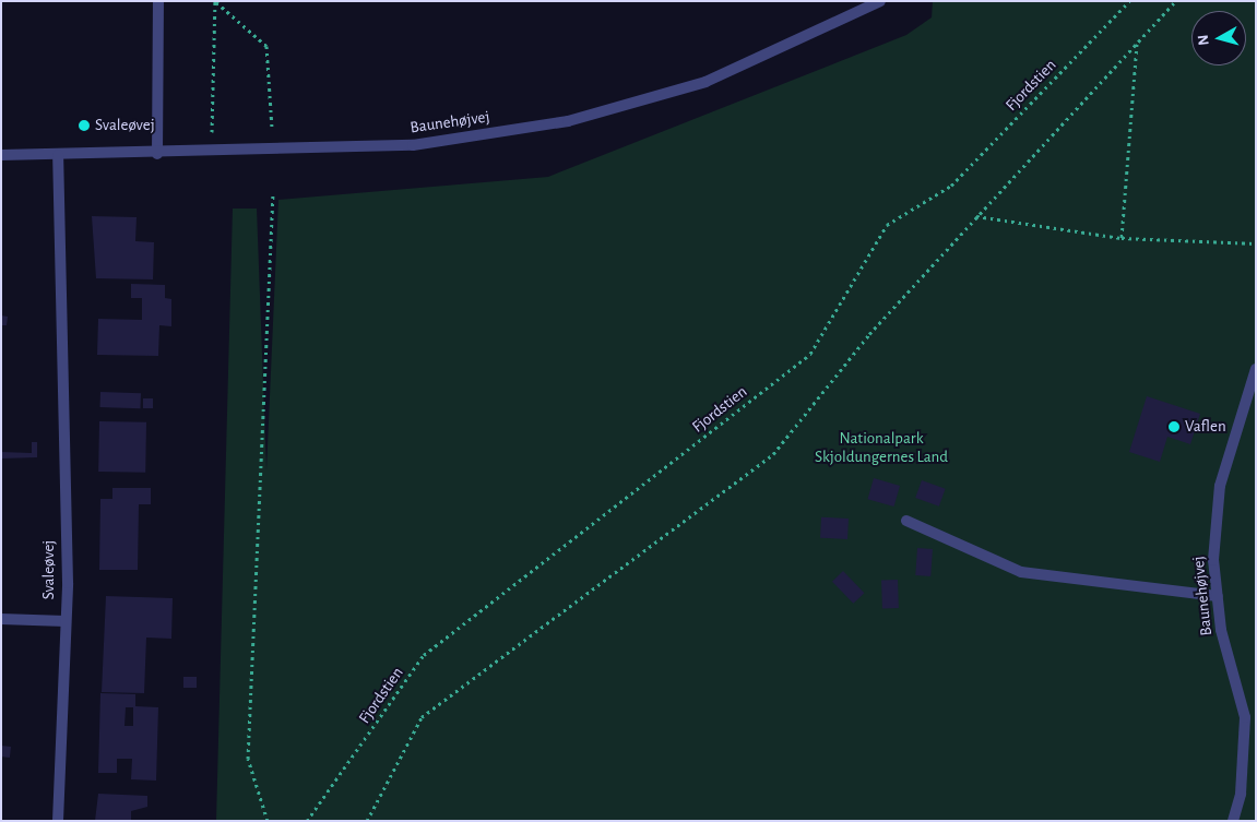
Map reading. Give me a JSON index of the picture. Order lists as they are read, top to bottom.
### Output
{
  "streets": {
    "street": ["Baunehøjvej", "Svaleøvej"],
    "path": ["Fjordstien"]
  },
  "crossings": [
    ["Baunehøjvej", "Svaleøvej"]
  ],
  "parks": ["Nationalpark Skjoldungernes Land"],
  "places": ["Svaleøvej", "Vaflen"],
  "north": "left"
}
